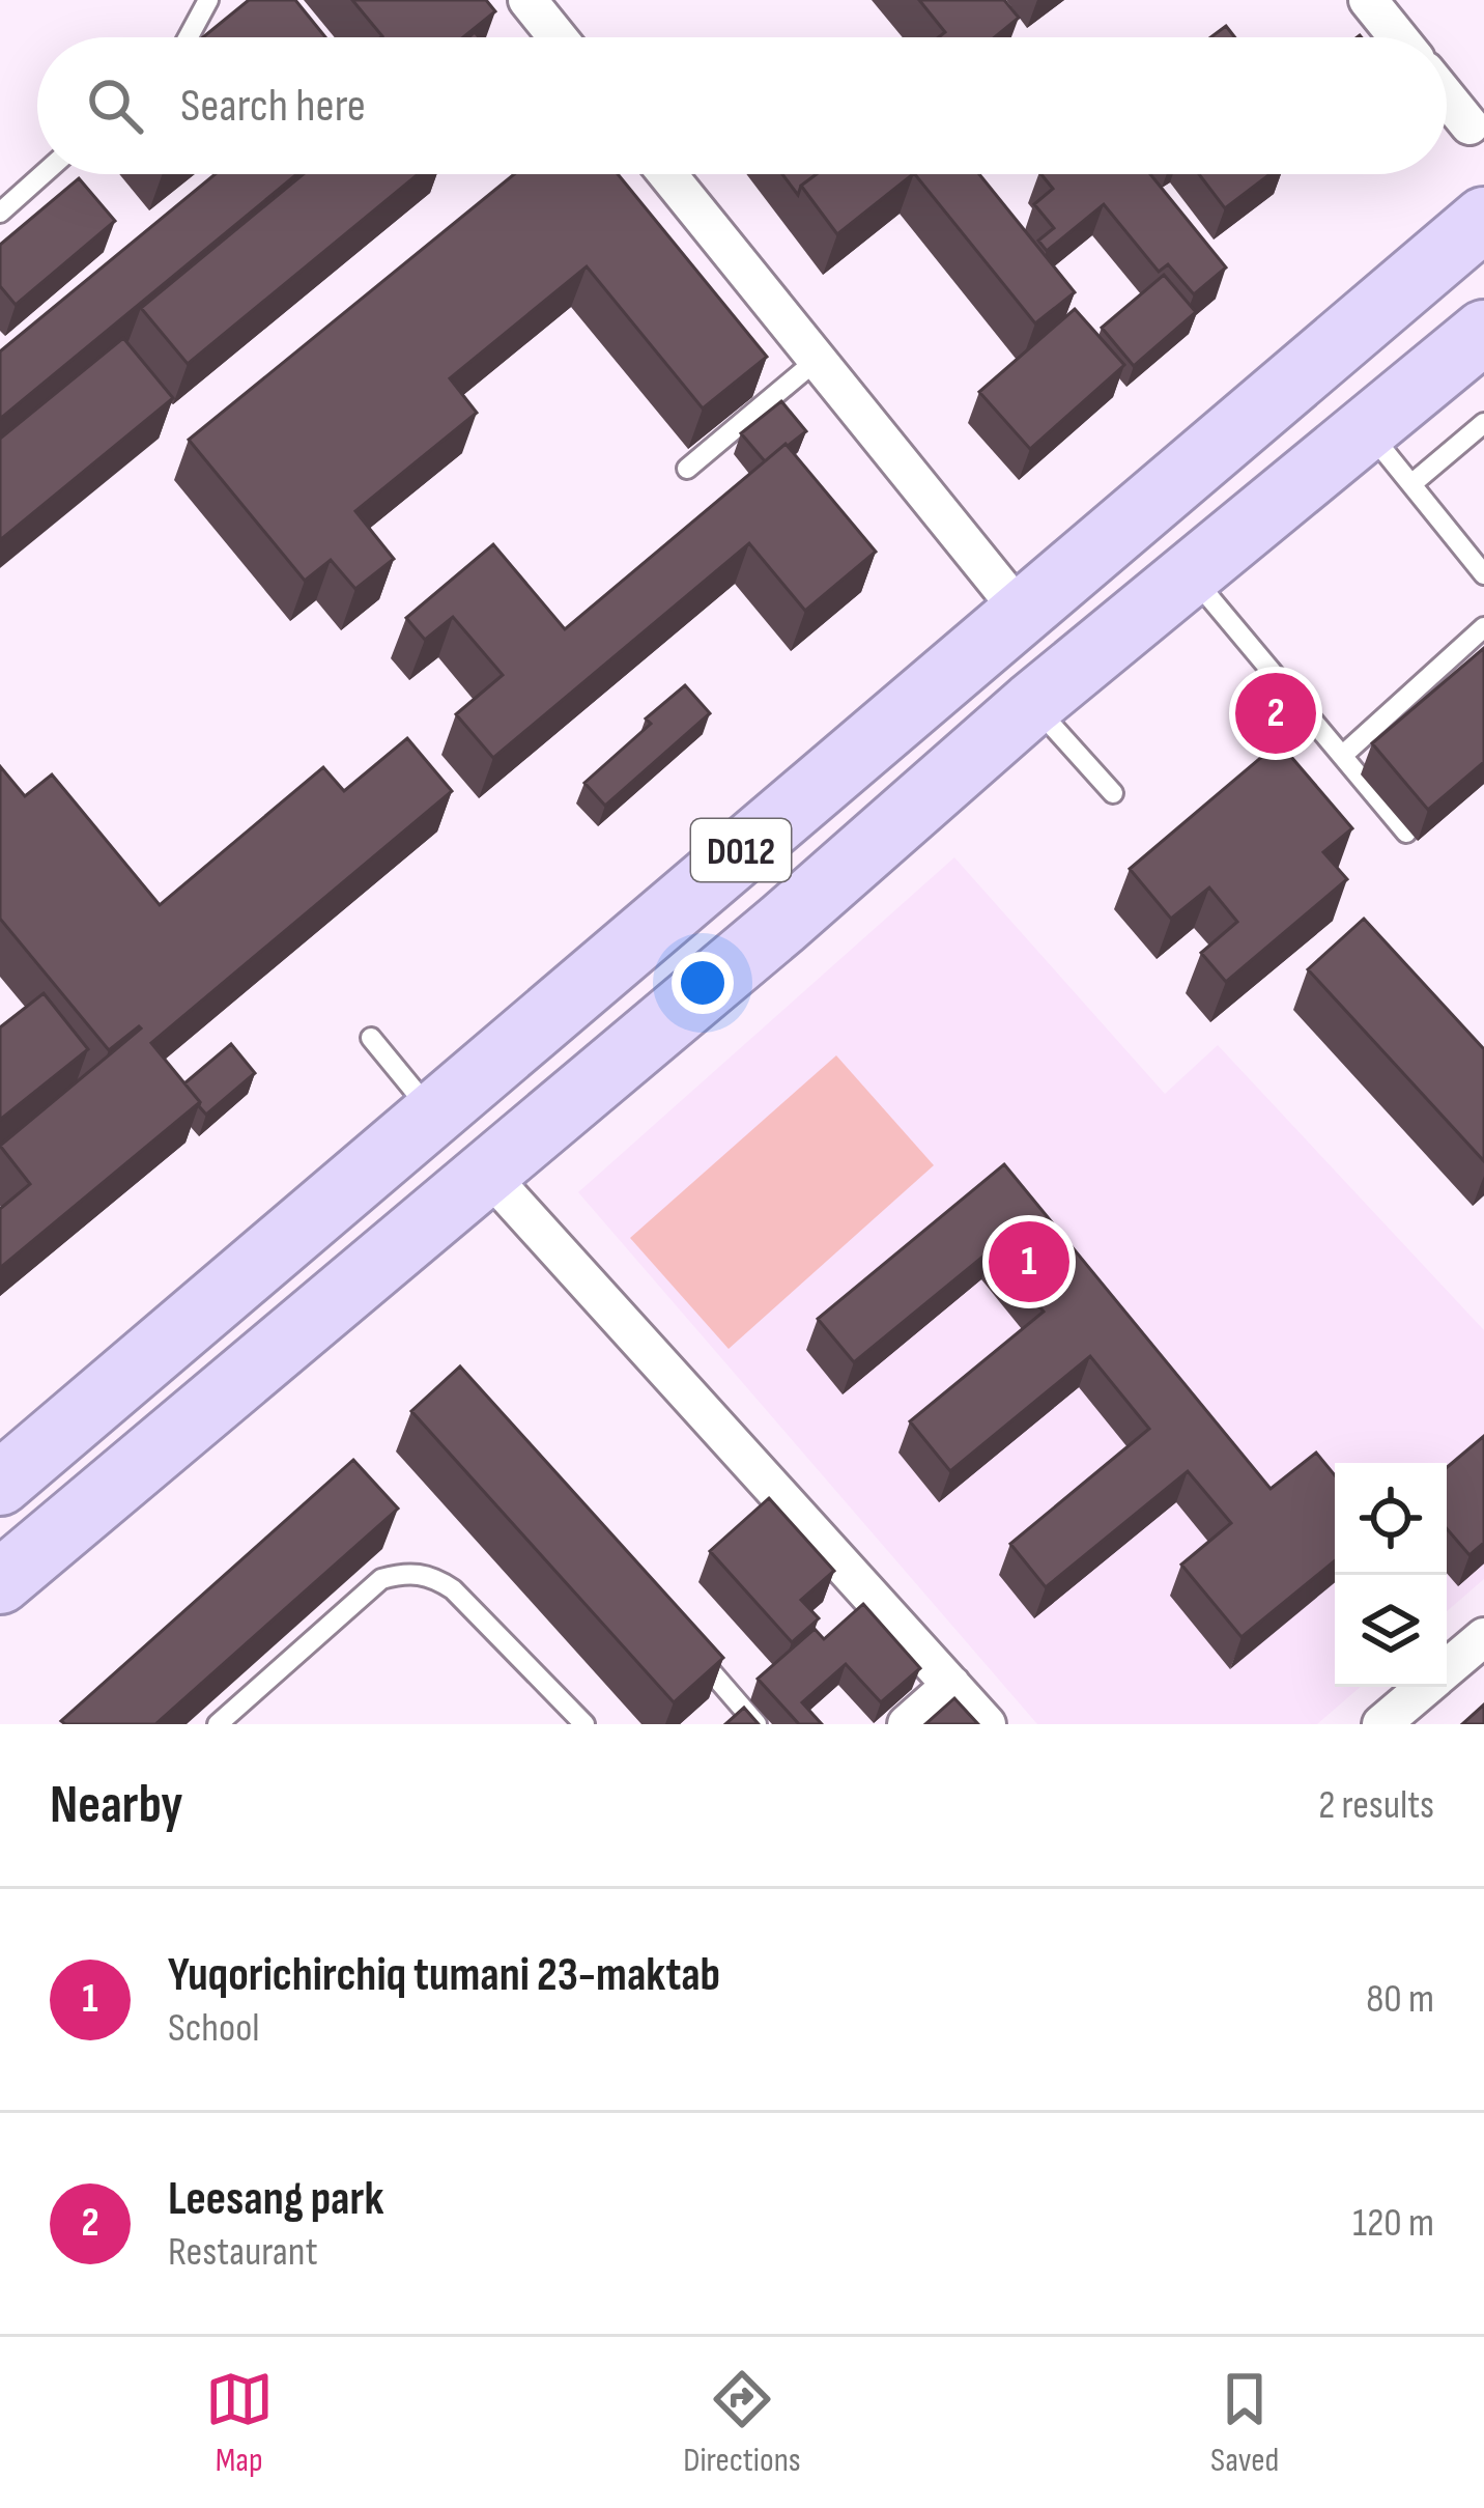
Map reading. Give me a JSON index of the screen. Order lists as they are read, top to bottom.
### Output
{
  "streets": {
    "highway": ["D012"]
  },
  "page": {
    "search": "Search here",
    "pins": ["2", "1"],
    "heading": ["Nearby", "2 results"],
    "list": [
      {
        "mark": "1",
        "name": "Yuqorichirchiq tumani 23-maktab",
        "note": "School",
        "value": "80 m"
      },
      {
        "mark": "2",
        "name": "Leesang park",
        "note": "Restaurant",
        "value": "120 m"
      }
    ],
    "nav": ["Map", "Directions", "Saved"]
  }
}
